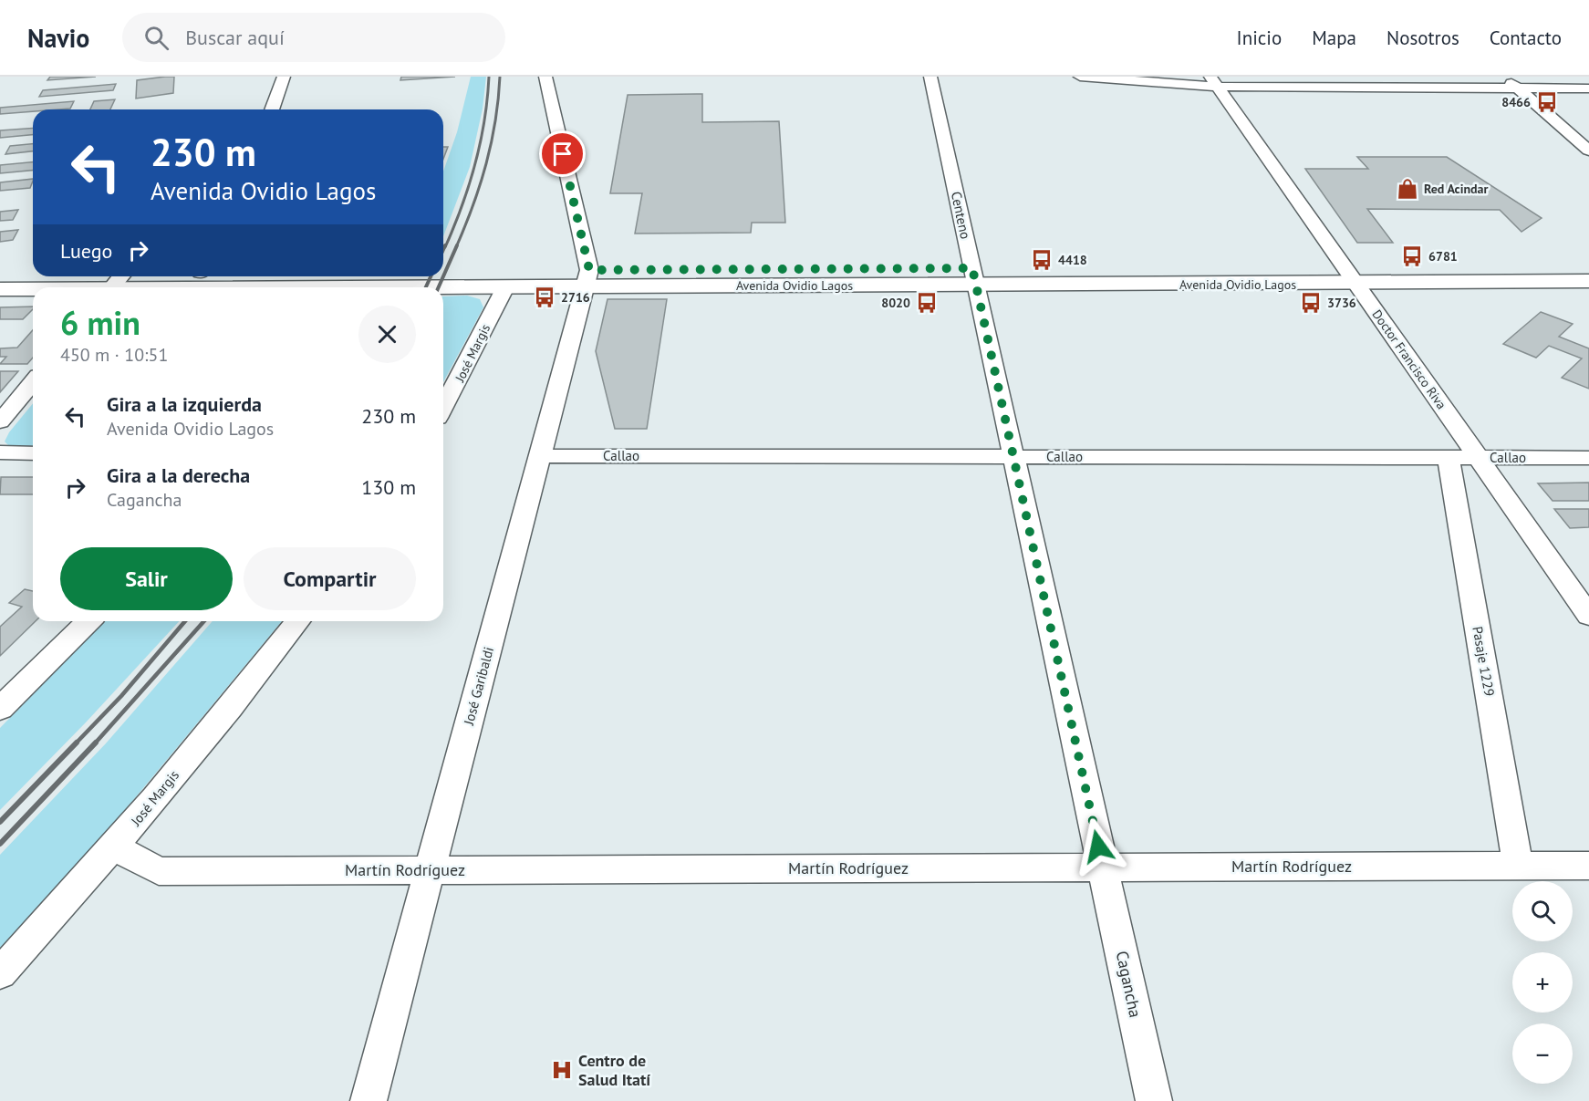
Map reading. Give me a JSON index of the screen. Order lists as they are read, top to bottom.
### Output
{
  "streets": {
    "main road": ["Avenida Ovidio Lagos"],
    "street": [
      "Centeno",
      "José Margis",
      "Doctor Francisco Riva",
      "Callao",
      "Pasaje 1229",
      "José Garibaldi",
      "Martín Rodríguez",
      "Cagancha"
    ]
  },
  "crossings": [
    ["Centeno", "Avenida Ovidio Lagos"],
    ["Centeno", "Callao"],
    ["Centeno", "Martín Rodríguez"],
    ["Centeno", "Cagancha"],
    ["Avenida Ovidio Lagos", "José Margis"],
    ["Avenida Ovidio Lagos", "Doctor Francisco Riva"],
    ["Avenida Ovidio Lagos", "José Garibaldi"],
    ["José Margis", "Martín Rodríguez"],
    ["Doctor Francisco Riva", "Callao"],
    ["Callao", "Pasaje 1229"],
    ["Callao", "José Garibaldi"],
    ["Pasaje 1229", "Martín Rodríguez"],
    ["José Garibaldi", "Martín Rodríguez"],
    ["Martín Rodríguez", "Cagancha"]
  ],
  "places": {
    "bus stop": [
      "8466",
      "6781",
      "4418",
      "2716",
      "8020",
      "3736"
    ],
    "shop": ["Red Acindar"],
    "hospital": ["Centro de Salud Itatí"]
  },
  "page": {
    "header": "Navio",
    "search": "Buscar aquí",
    "nav": [
      "Inicio",
      "Mapa",
      "Nosotros",
      "Contacto"
    ],
    "turn": ["230 m", "Avenida Ovidio Lagos"],
    "then": "Luego",
    "heading": ["6 min", "450 m · 10:51"],
    "list": [
      {
        "name": "Gira a la izquierda",
        "note": "Avenida Ovidio Lagos",
        "value": "230 m"
      },
      {
        "name": "Gira a la derecha",
        "note": "Cagancha",
        "value": "130 m"
      }
    ],
    "buttons": ["Salir", "Compartir"],
    "map_buttons": ["+", "−"]
  }
}
